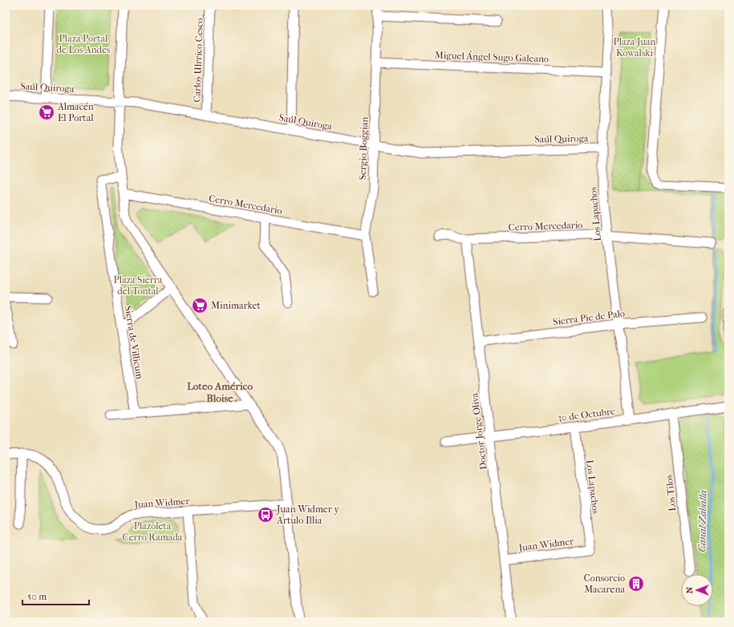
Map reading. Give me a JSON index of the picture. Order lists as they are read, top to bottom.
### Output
{
  "streets": {
    "street": [
      "Miguel Ángel Sugo Galeano",
      "Carlos Ulrrico Cesco",
      "Saúl Quiroga",
      "Sergio Boggian",
      "Cerro Mercedario",
      "Los Lapachos",
      "Sierra Pie de Palo",
      "Sierra de Villicum",
      "30 de Octubre",
      "Doctor Jorge Oliva",
      "Los Tilos",
      "Juan Widmer"
    ]
  },
  "crossings": [
    ["Miguel Ángel Sugo Galeano", "Sergio Boggian"],
    ["Miguel Ángel Sugo Galeano", "Los Lapachos"],
    ["Carlos Ulrrico Cesco", "Saúl Quiroga"],
    ["Saúl Quiroga", "Sergio Boggian"],
    ["Saúl Quiroga", "Los Lapachos"],
    ["Sergio Boggian", "Cerro Mercedario"],
    ["Cerro Mercedario", "Los Lapachos"],
    ["Cerro Mercedario", "Doctor Jorge Oliva"],
    ["Los Lapachos", "Sierra Pie de Palo"],
    ["Los Lapachos", "30 de Octubre"],
    ["Los Lapachos", "Juan Widmer"],
    ["Sierra Pie de Palo", "Doctor Jorge Oliva"],
    ["30 de Octubre", "Doctor Jorge Oliva"],
    ["30 de Octubre", "Los Tilos"],
    ["Doctor Jorge Oliva", "Juan Widmer"]
  ],
  "districts": ["Loteo Américo Bloise"],
  "water": ["Canal Zaballa"],
  "parks": [
    "Plaza Portal de Los Andes",
    "Plaza Juan Kowalski",
    "Plaza Sierra del Tontal",
    "Plazoleta Cerro Ramada"
  ],
  "places": {
    "supermarket": ["Almacén El Portal", "Minimarket"],
    "bus stop": ["Juan Widmer y Artulo Illia"],
    "building": ["Consorcio Macarena"]
  },
  "scale_bar": "50 m",
  "north": "left"
}
